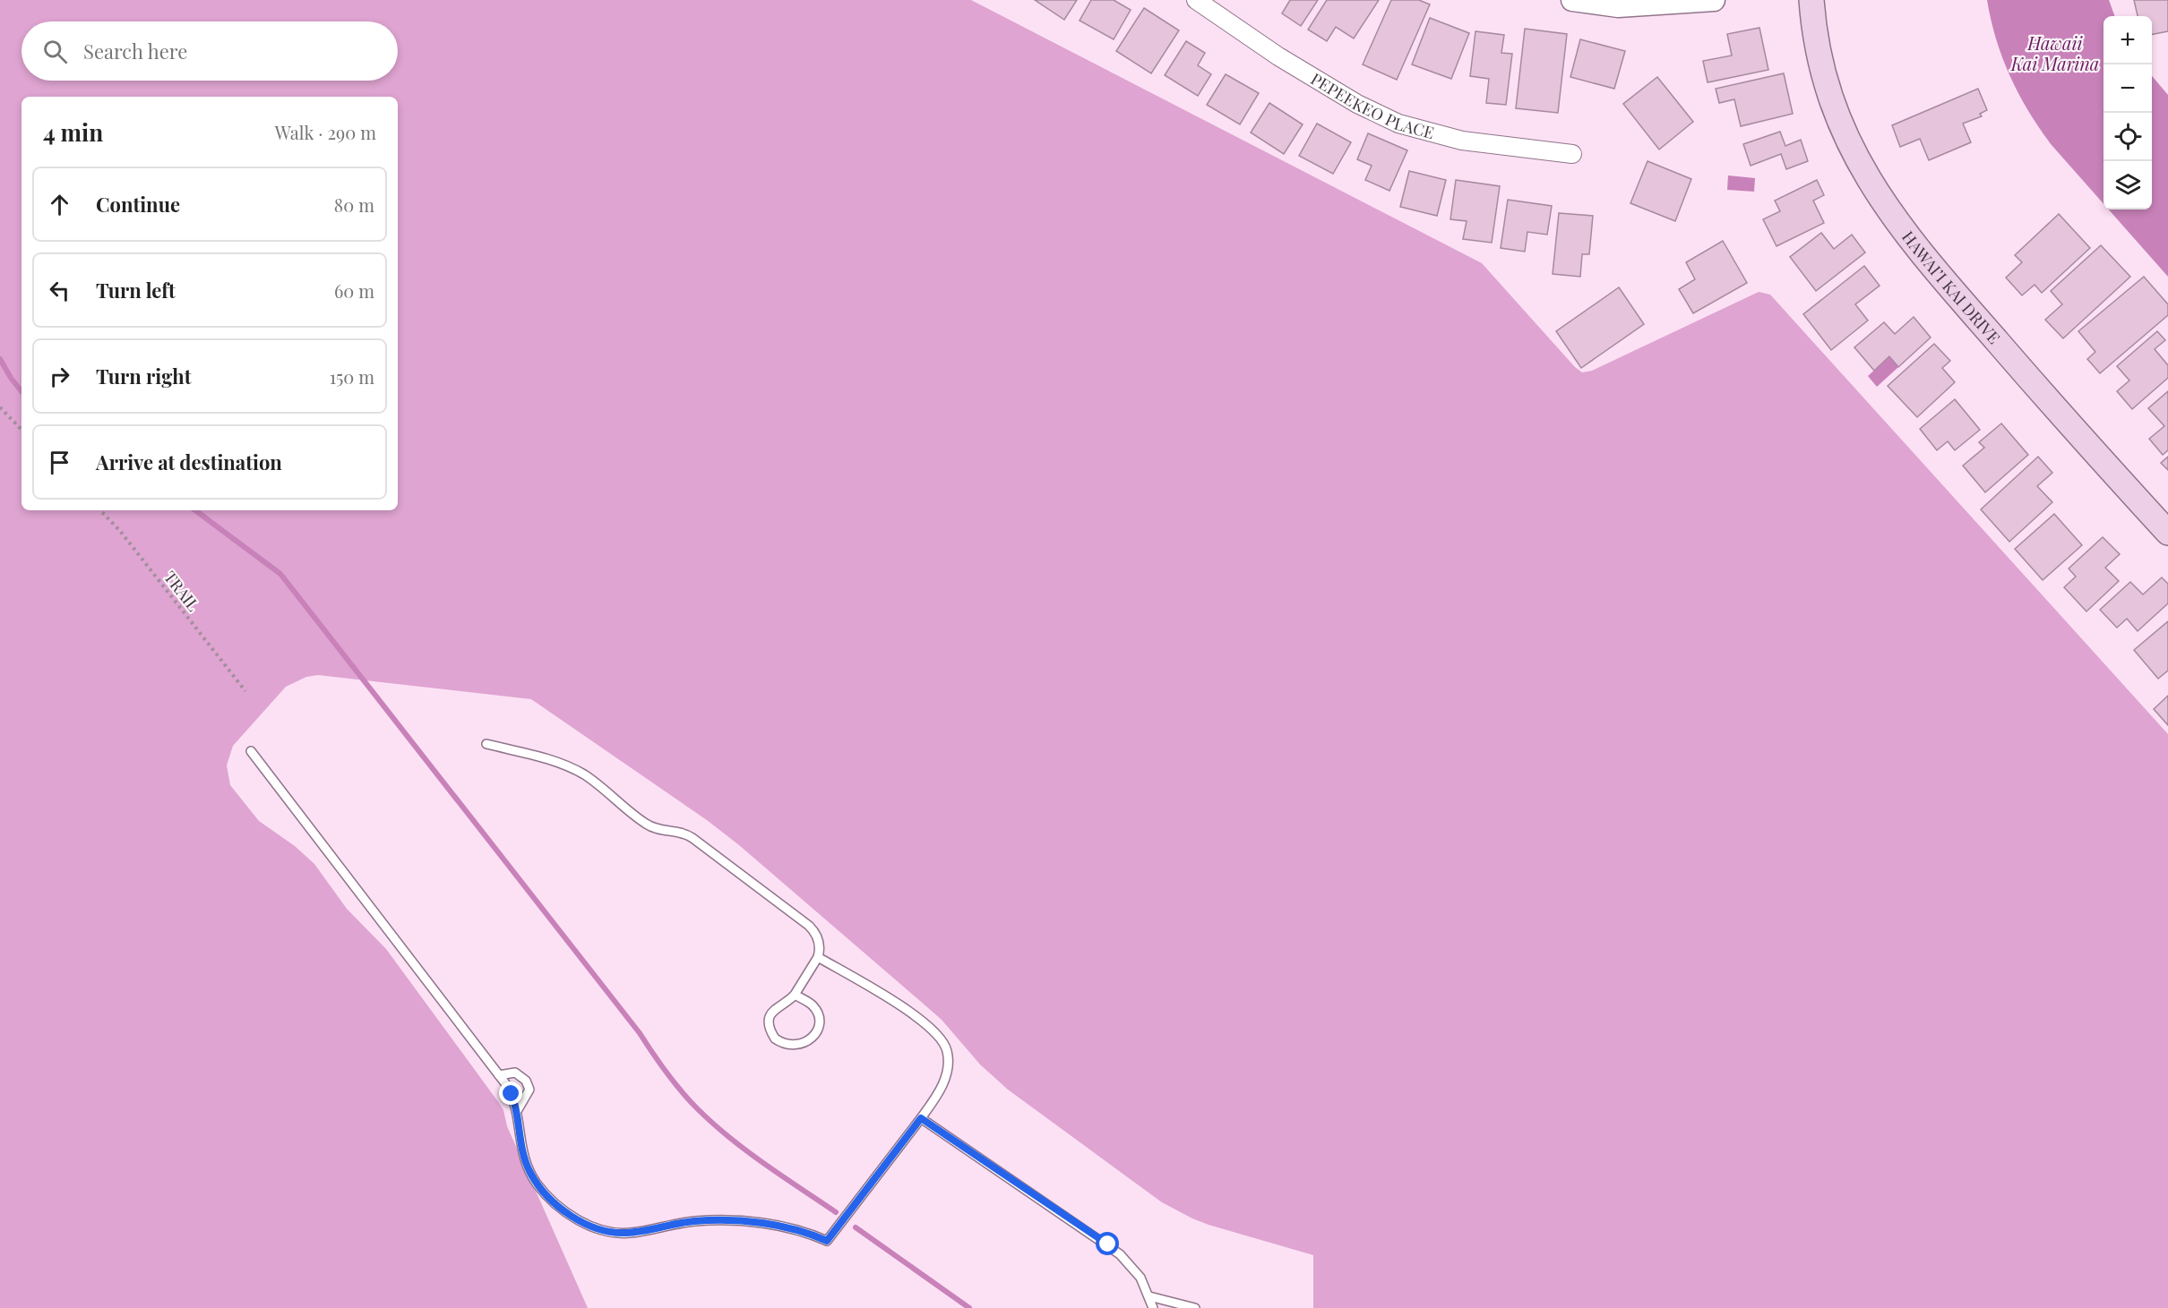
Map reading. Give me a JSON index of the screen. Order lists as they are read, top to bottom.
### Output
{
  "streets": {
    "main road": ["HAWAI’I KAI DRIVE"],
    "street": ["PEPEEKEO PLACE"],
    "path": ["TRAIL"]
  },
  "water": ["Hawaii Kai Marina"],
  "page": {
    "map_buttons": ["+", "−"],
    "search": "Search here",
    "heading": ["4 min", "Walk · 290 m"],
    "list": [
      ["Continue", "80 m"],
      ["Turn left", "60 m"],
      ["Turn right", "150 m"],
      "Arrive at destination"
    ]
  }
}
